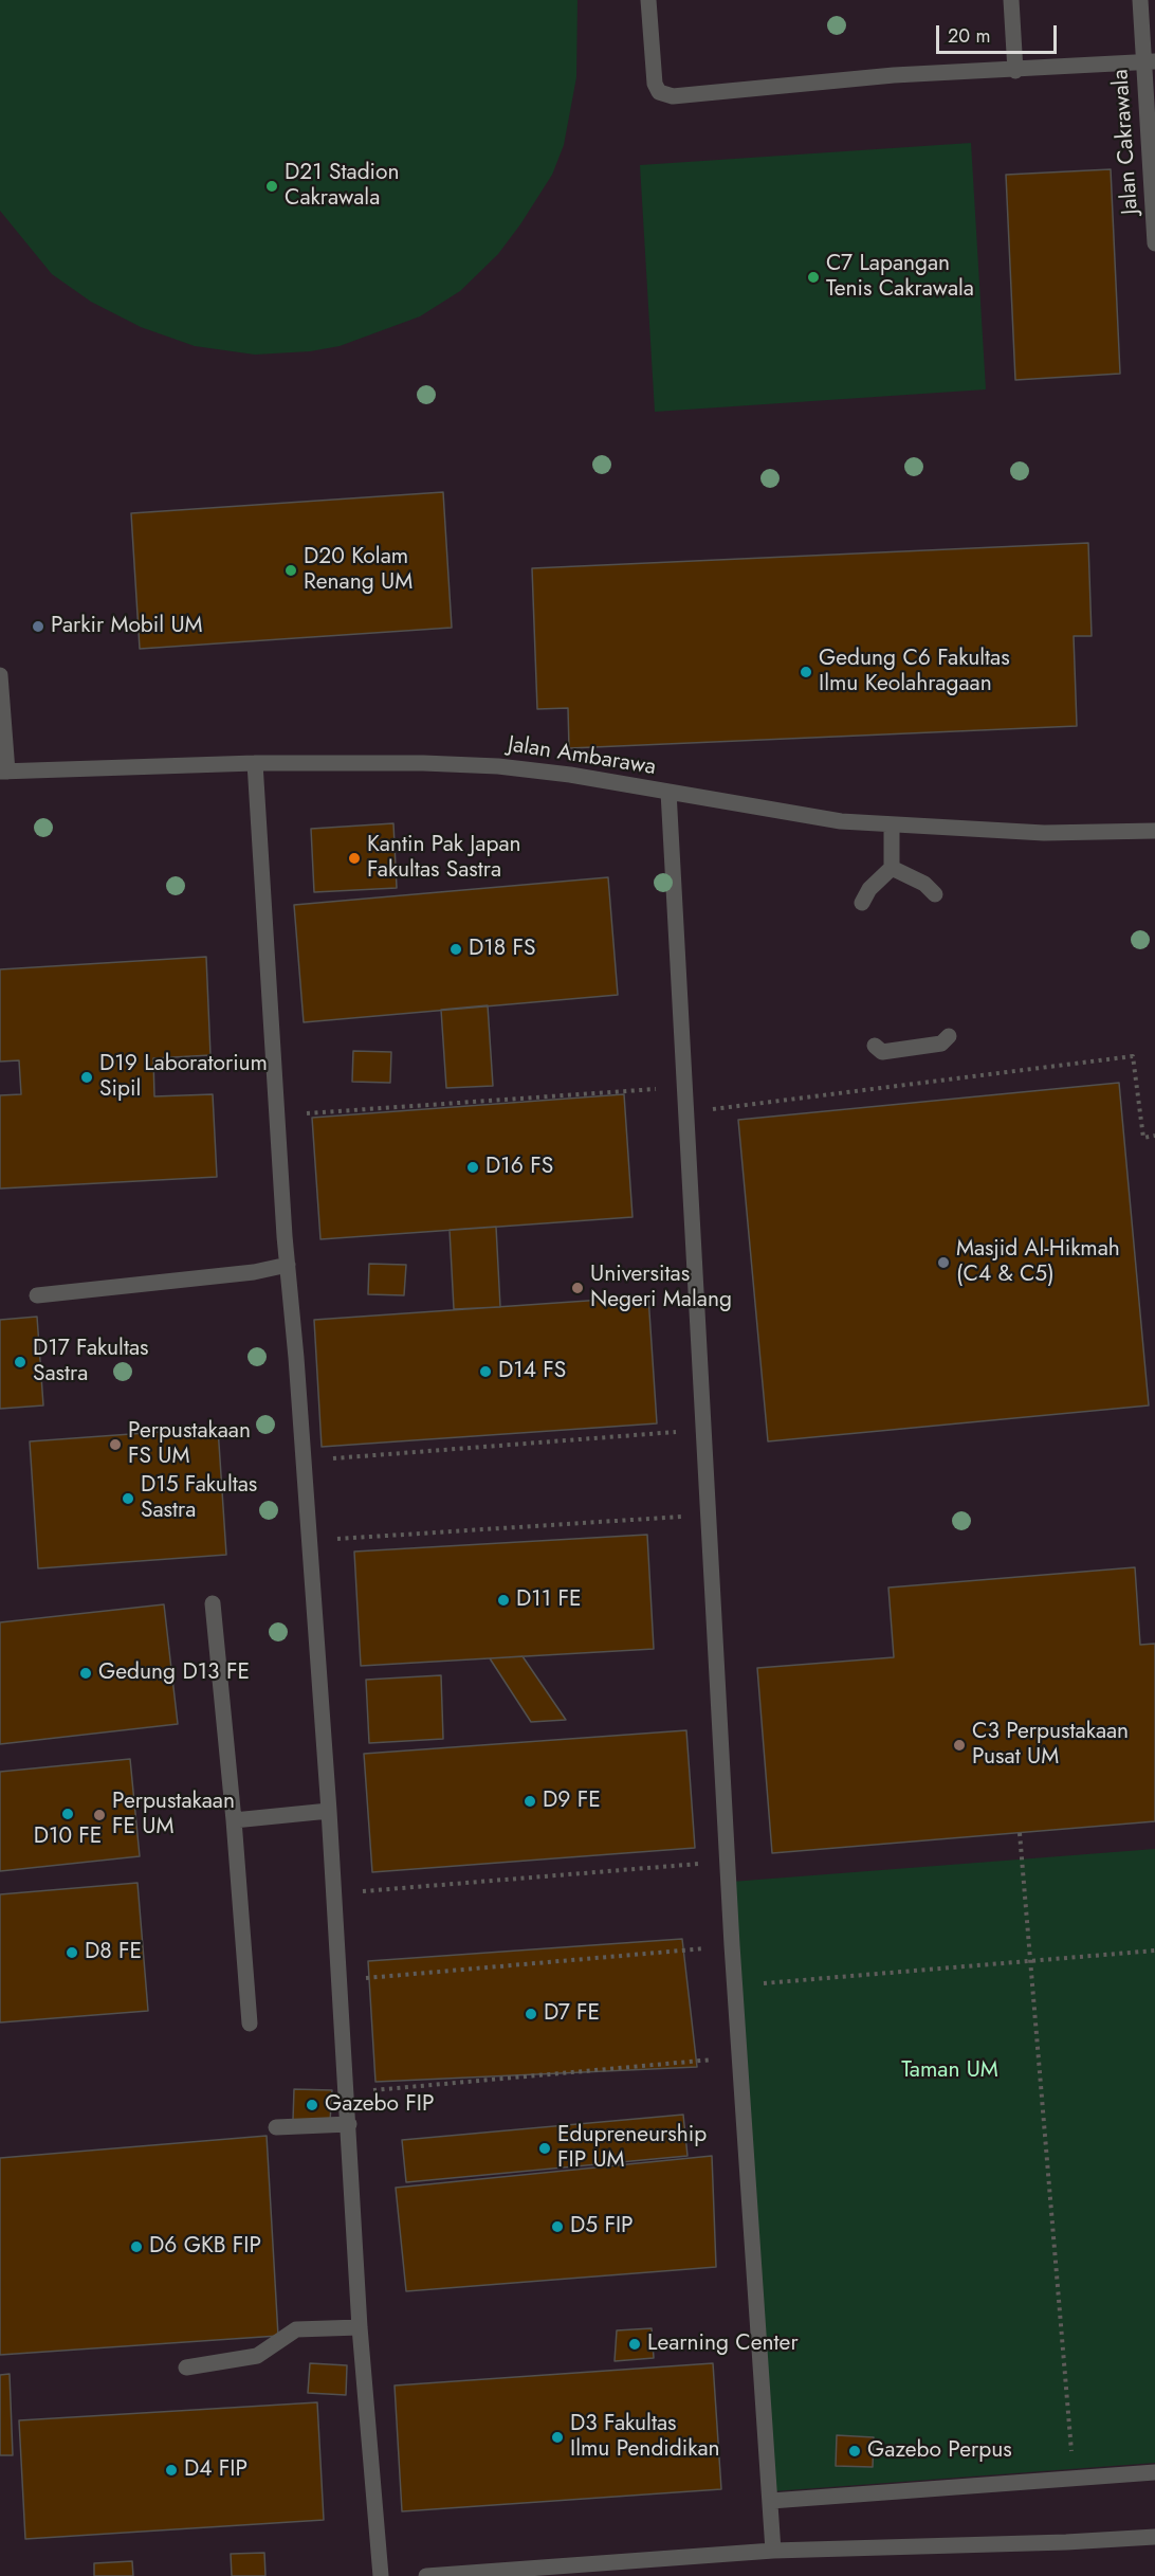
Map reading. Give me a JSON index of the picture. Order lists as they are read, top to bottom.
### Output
{
  "streets": {
    "lane": ["Jalan Cakrawala", "Jalan Ambarawa"]
  },
  "parks": ["Taman UM"],
  "places": [
    "D21 Stadion Cakrawala",
    "C7 Lapangan Tenis Cakrawala",
    "D20 Kolam Renang UM",
    "Parkir Mobil UM",
    "Gedung C6 Fakultas Ilmu Keolahragaan",
    "Kantin Pak Japan Fakultas Sastra",
    "D18 FS",
    "D19 Laboratorium Sipil",
    "D16 FS",
    "Masjid Al-Hikmah (C4 & C5)",
    "Universitas Negeri Malang",
    "D17 Fakultas Sastra",
    "D14 FS",
    "Perpustakaan FS UM",
    "D15 Fakultas Sastra",
    "D11 FE",
    "Gedung D13 FE",
    "C3 Perpustakaan Pusat UM",
    "D9 FE",
    "D10 FE",
    "Perpustakaan FE UM",
    "D8 FE",
    "D7 FE",
    "Gazebo FIP",
    "Edupreneurship FIP UM",
    "D5 FIP",
    "D6 GKB FIP",
    "Learning Center",
    "D3 Fakultas Ilmu Pendidikan",
    "Gazebo Perpus",
    "D4 FIP"
  ],
  "scale_bar": "20 m"
}
